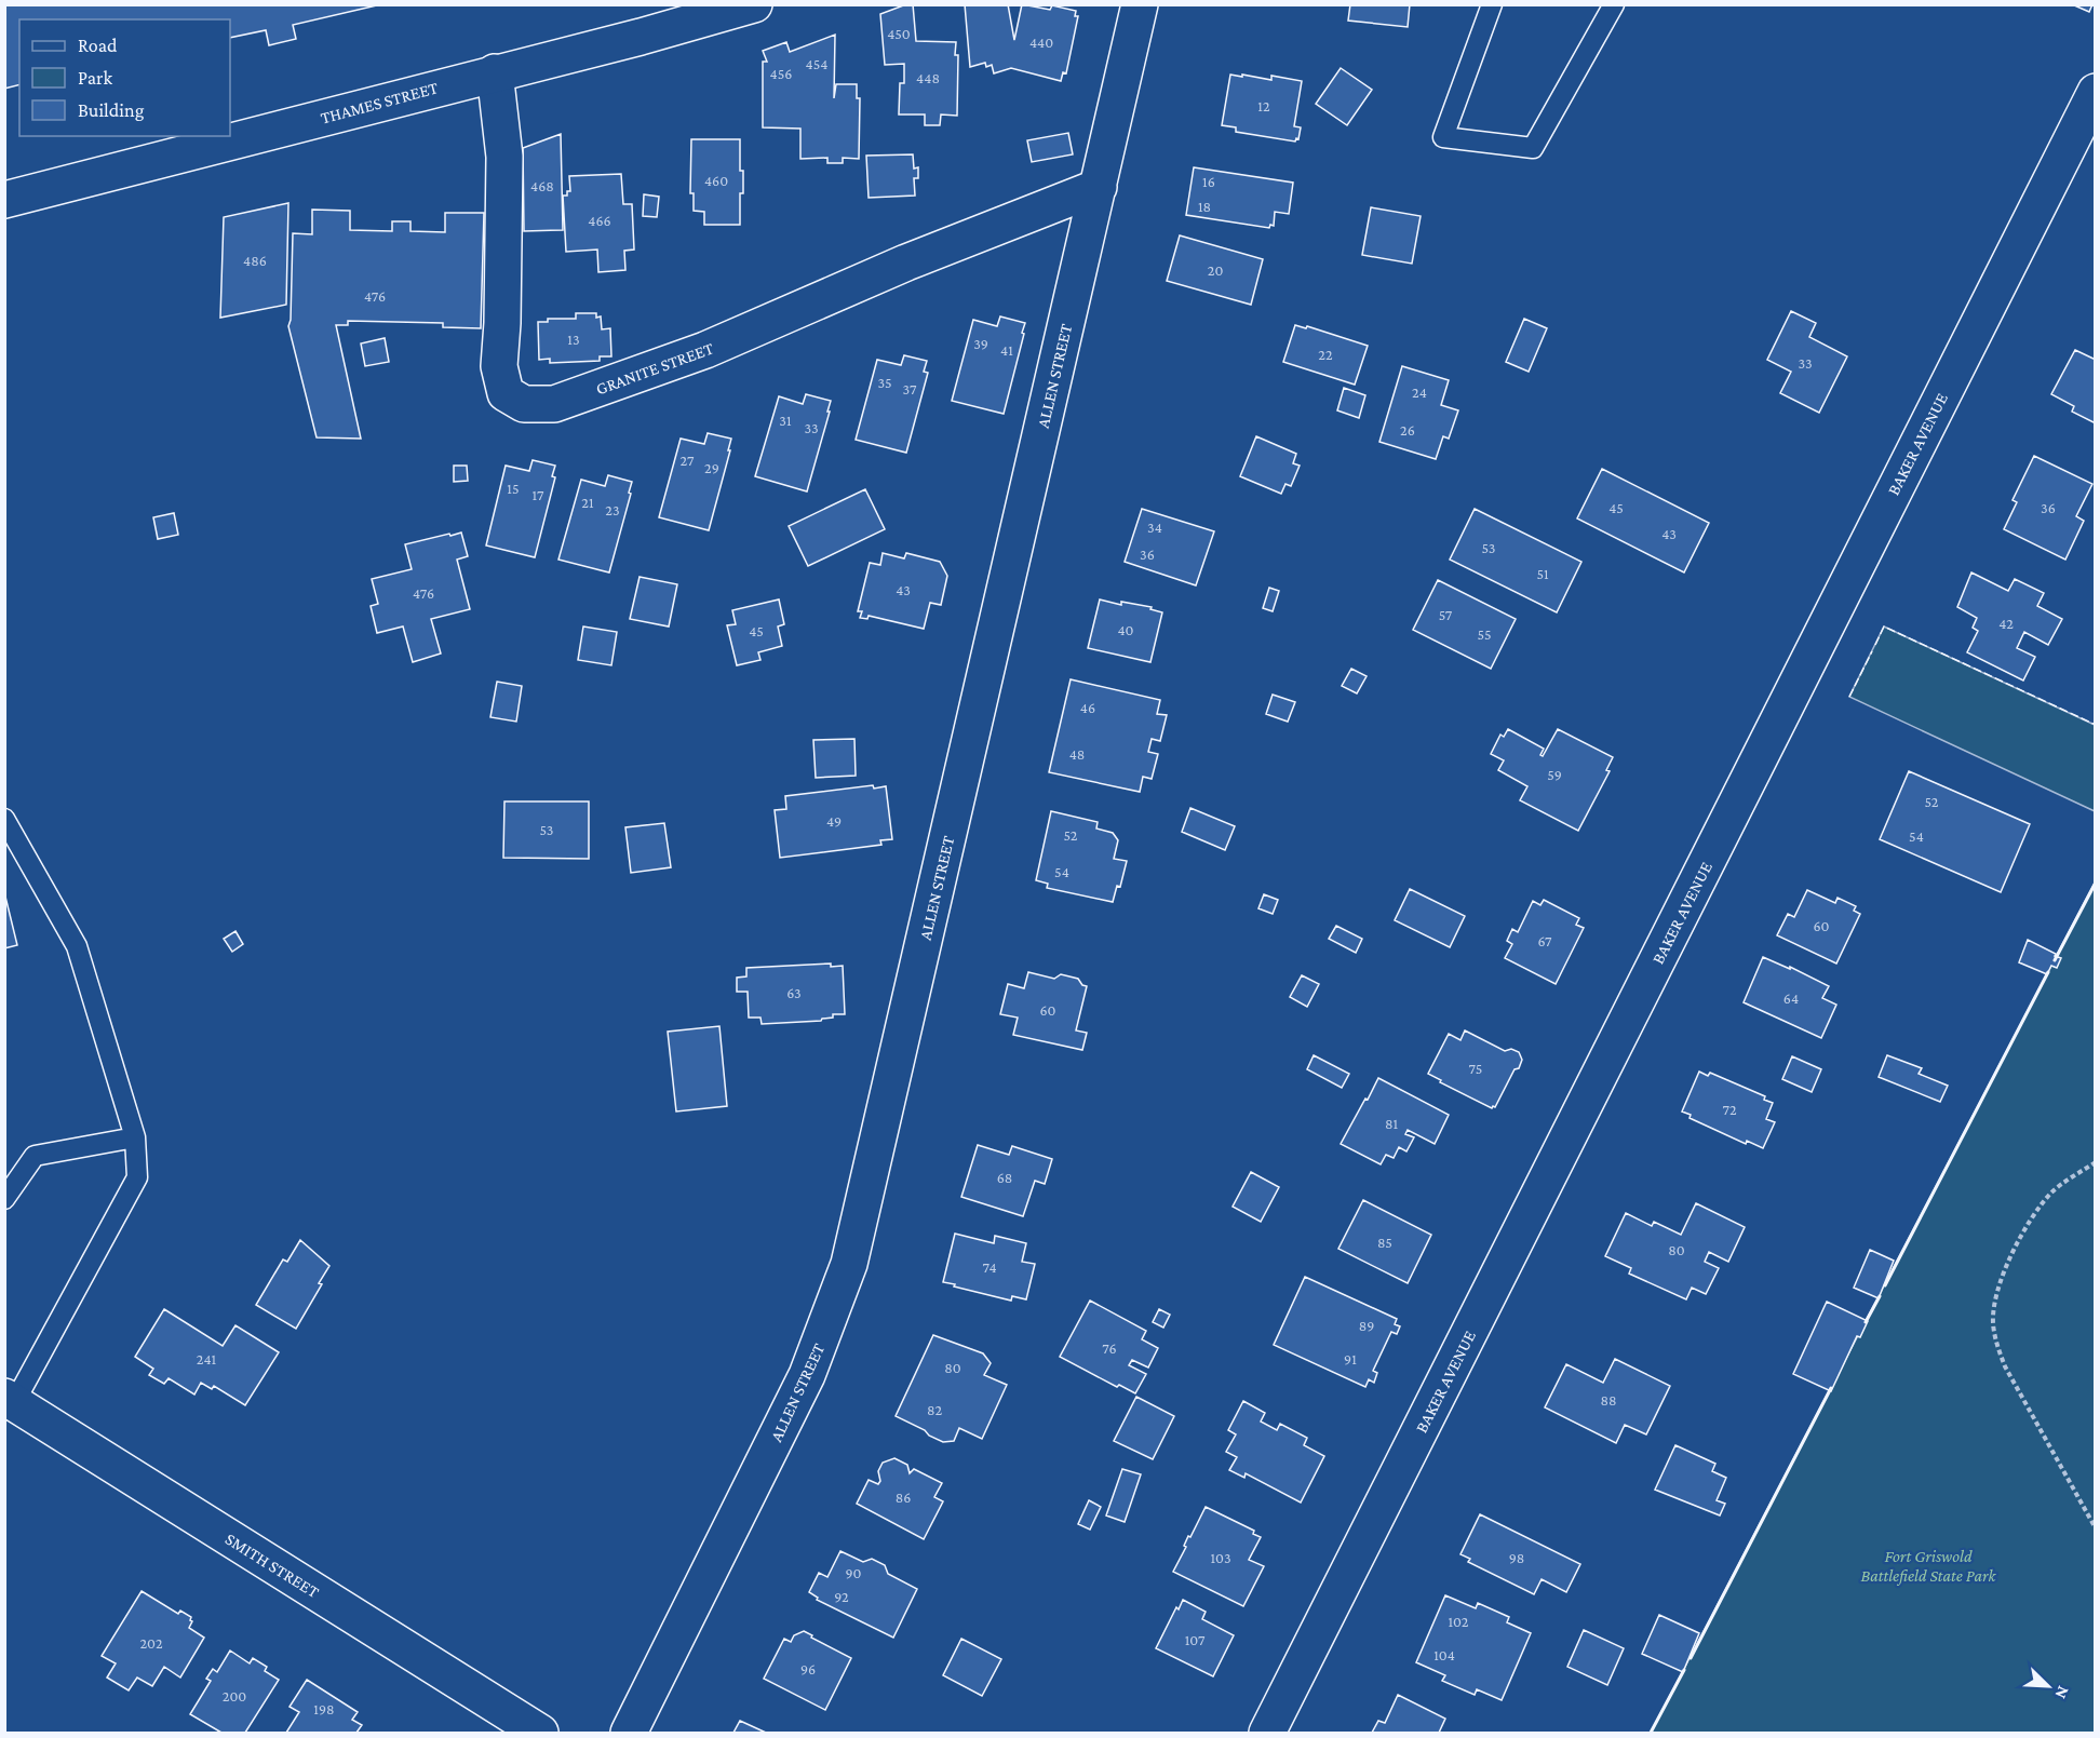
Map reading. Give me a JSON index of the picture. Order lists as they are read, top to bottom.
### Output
{
  "streets": {
    "street": [
      "THAMES STREET",
      "GRANITE STREET",
      "ALLEN STREET",
      "BAKER AVENUE",
      "SMITH STREET"
    ]
  },
  "crossings": [
    ["THAMES STREET", "GRANITE STREET"],
    ["GRANITE STREET", "ALLEN STREET"]
  ],
  "parks": ["Fort Griswold Battlefield State Park"],
  "house_numbers": [
    "450",
    "440",
    "454",
    "456",
    "448",
    "12",
    "460",
    "16",
    "468",
    "18",
    "466",
    "486",
    "20",
    "476",
    "13",
    "39",
    "41",
    "22",
    "33",
    "35",
    "37",
    "24",
    "31",
    "33",
    "26",
    "27",
    "29",
    "15",
    "17",
    "21",
    "45",
    "36",
    "23",
    "34",
    "43",
    "53",
    "36",
    "51",
    "43",
    "476",
    "57",
    "42",
    "40",
    "45",
    "55",
    "46",
    "48",
    "59",
    "52",
    "49",
    "53",
    "52",
    "54",
    "54",
    "60",
    "67",
    "63",
    "64",
    "60",
    "75",
    "72",
    "81",
    "68",
    "85",
    "80",
    "74",
    "89",
    "76",
    "241",
    "91",
    "80",
    "88",
    "82",
    "86",
    "103",
    "98",
    "90",
    "92",
    "102",
    "107",
    "202",
    "104",
    "96",
    "200",
    "198"
  ],
  "legend": ["Road", "Park", "Building"],
  "north": "bottom right"
}
